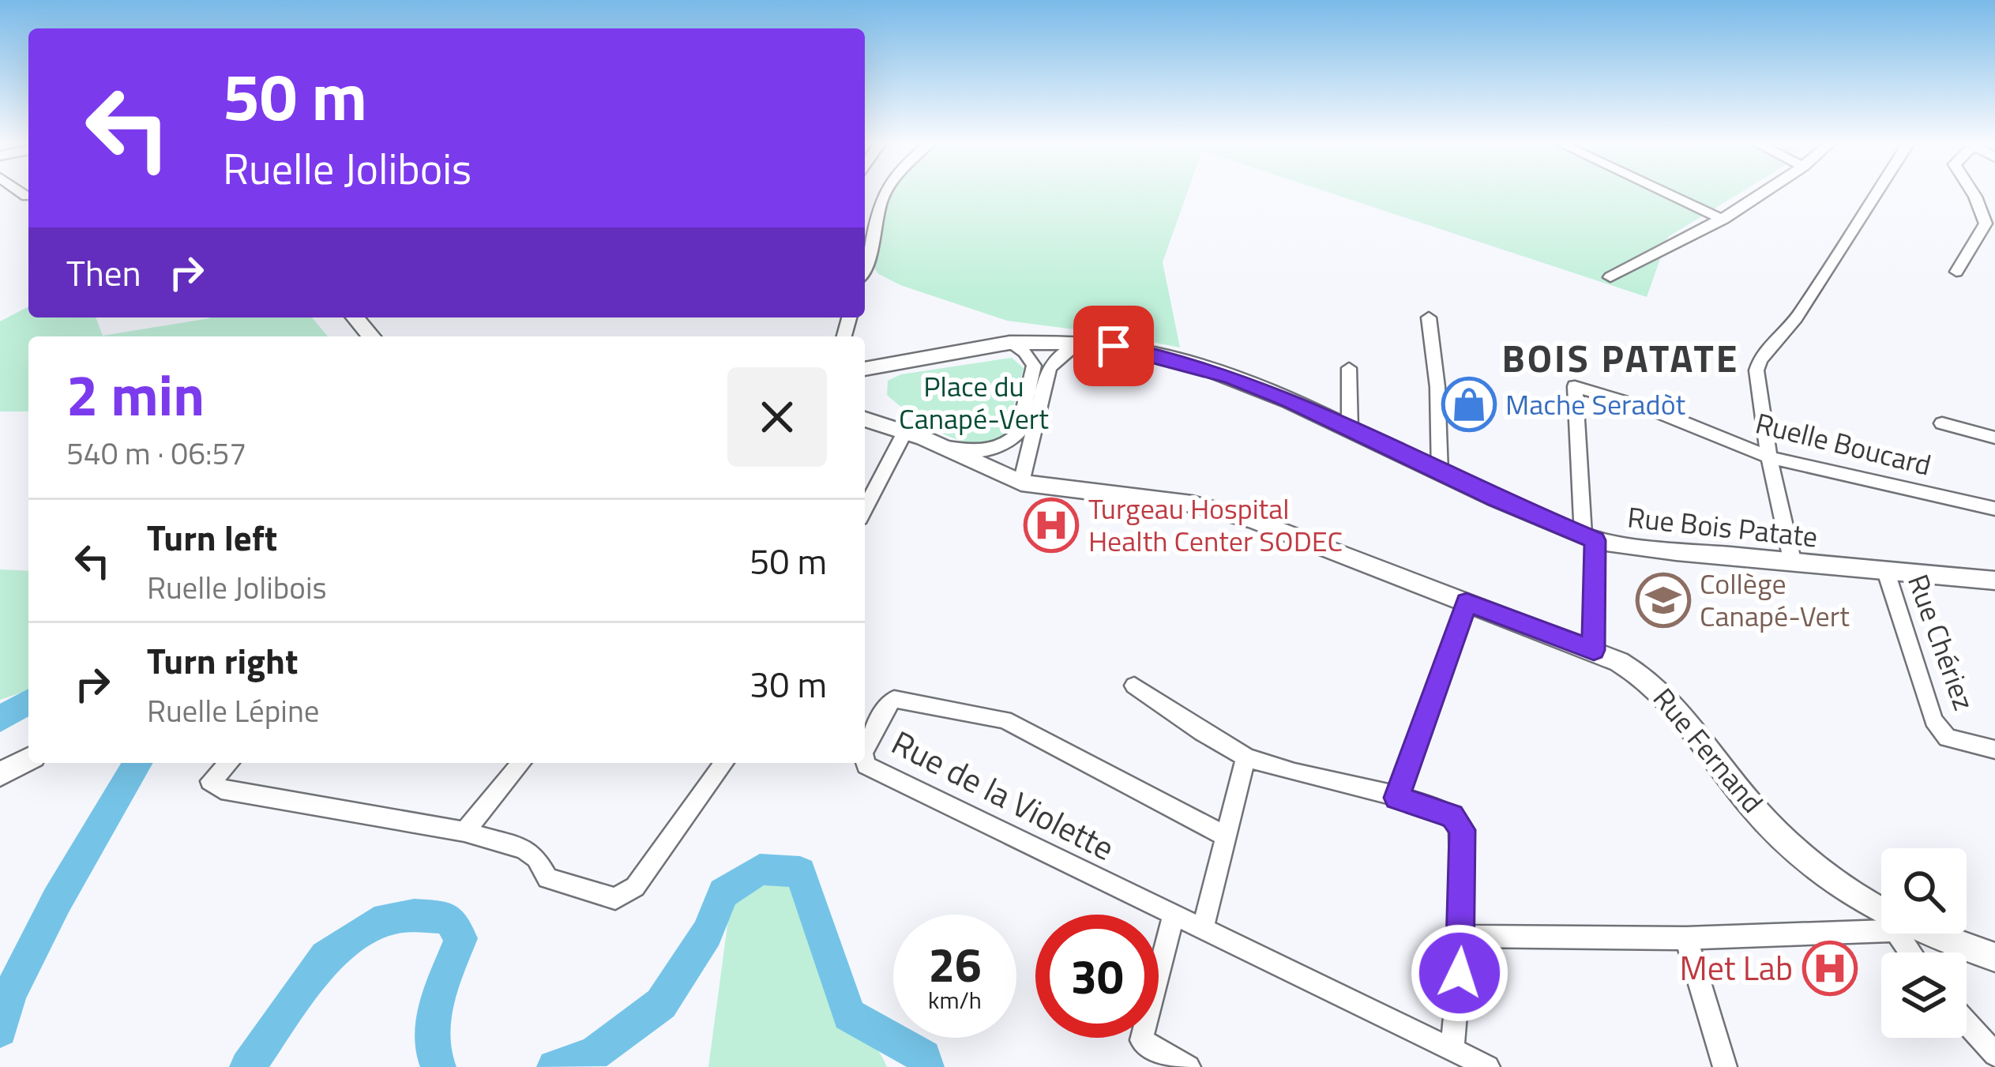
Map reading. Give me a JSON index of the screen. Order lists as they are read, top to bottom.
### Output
{
  "streets": {
    "street": [
      "Ruelle Boucard",
      "Rue Bois Patate",
      "Rue Chériez",
      "Rue Fernand",
      "Rue de la Violette"
    ]
  },
  "crossings": [
    ["Ruelle Boucard", "Rue Bois Patate"],
    ["Rue Bois Patate", "Rue Chériez"]
  ],
  "districts": ["BOIS PATATE"],
  "parks": ["Place du Canapé-Vert"],
  "places": {
    "shop": ["Mache Seradòt"],
    "hospital": ["Turgeau Hospital Health Center SODEC", "Met Lab"],
    "school or university": ["Collège Canapé-Vert"]
  },
  "page": {
    "turn": ["50 m", "Ruelle Jolibois"],
    "then": "Then",
    "heading": ["2 min", "540 m · 06:57"],
    "list": [
      {
        "name": "Turn left",
        "note": "Ruelle Jolibois",
        "value": "50 m"
      },
      {
        "name": "Turn right",
        "note": "Ruelle Lépine",
        "value": "30 m"
      }
    ],
    "speed": "26 km/h",
    "limit": "30"
  }
}
